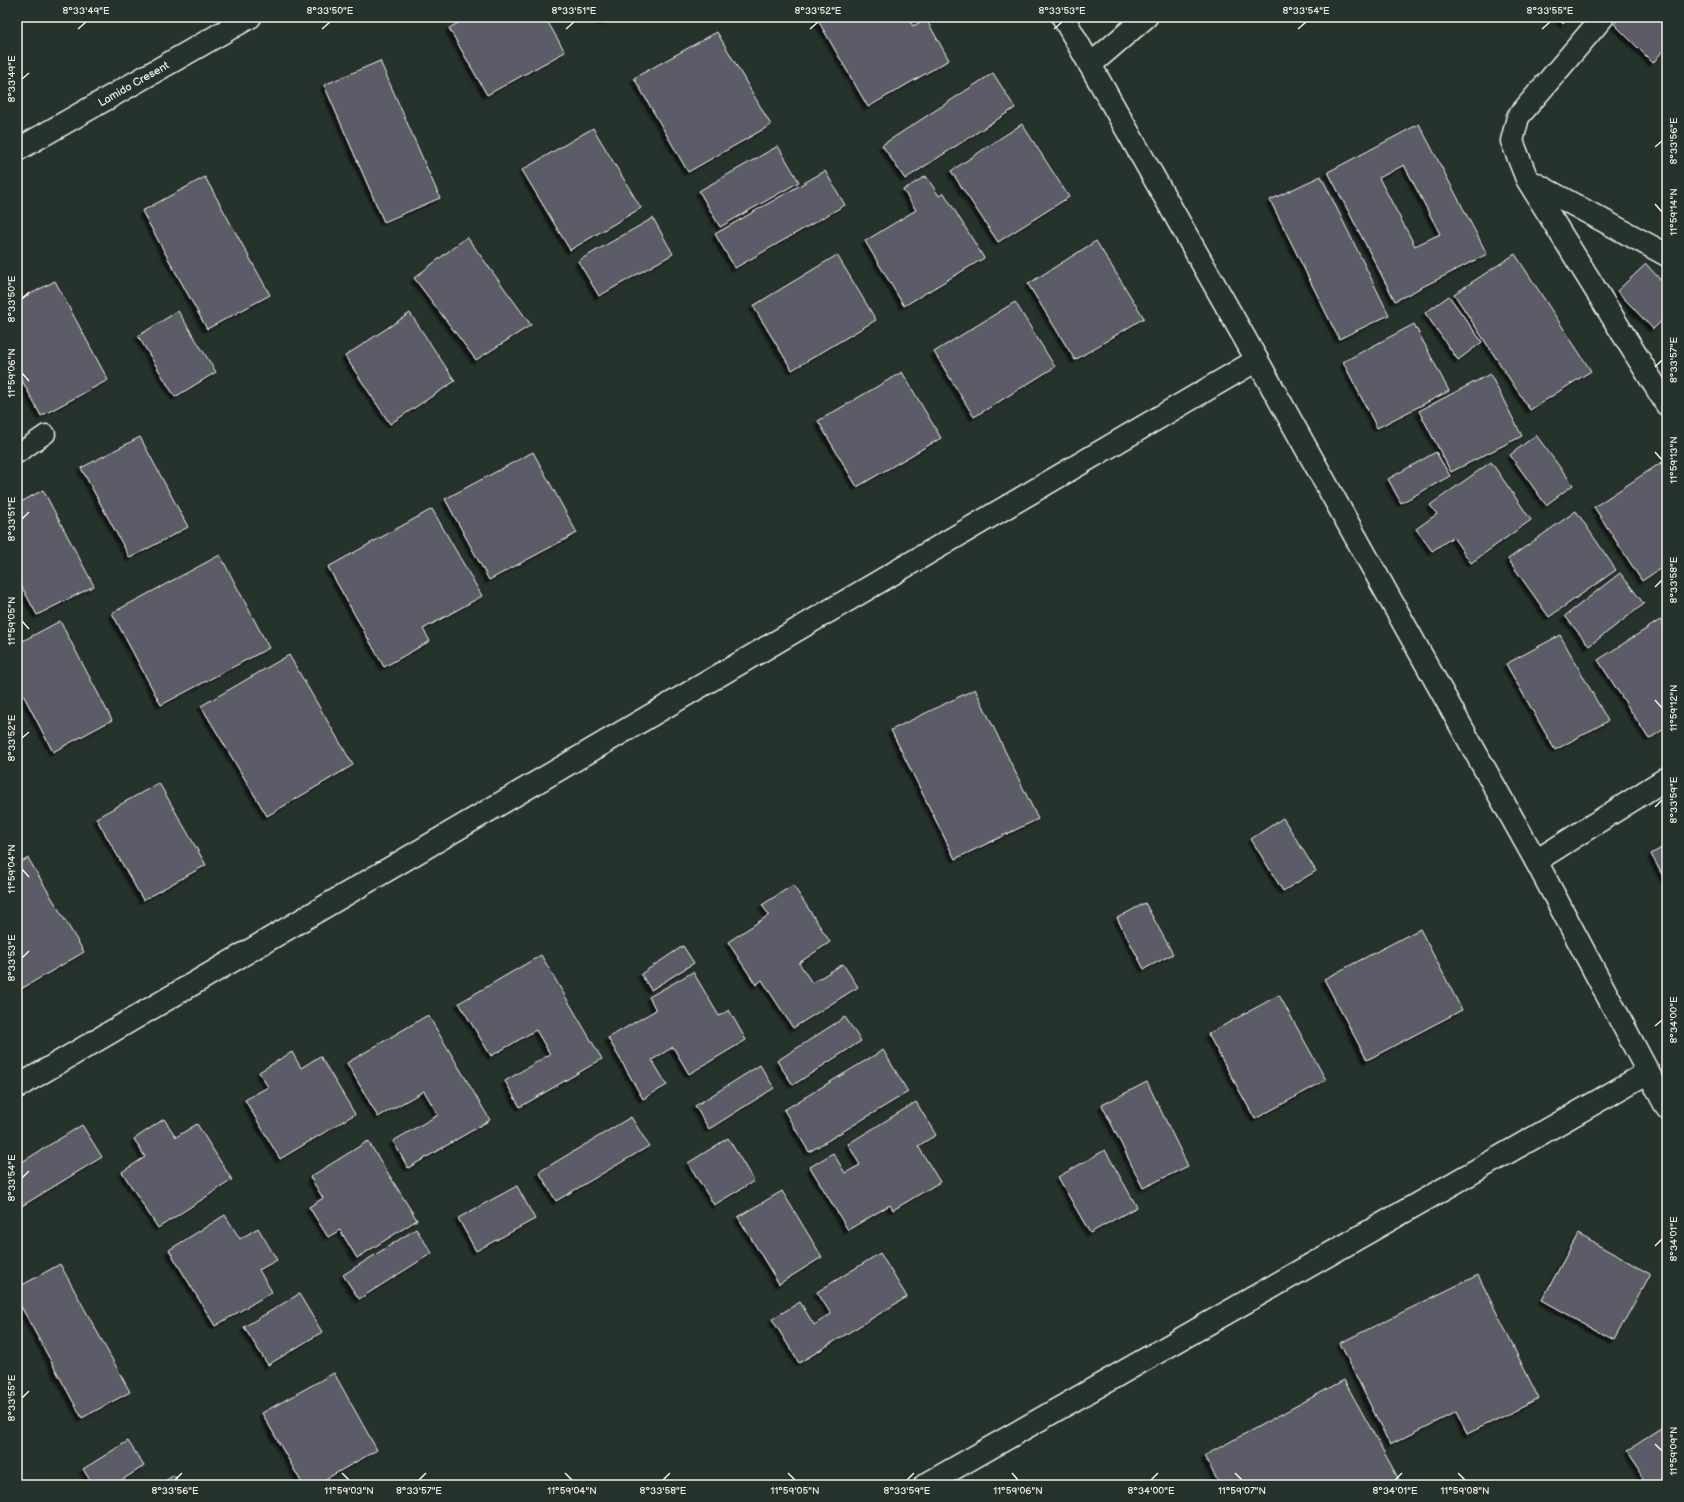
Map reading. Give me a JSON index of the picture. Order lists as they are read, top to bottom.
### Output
{
  "streets": {
    "street": ["Lamido Cresent"]
  },
  "coordinates": [
    "8°33'49\"E",
    "8°33'50\"E",
    "8°33'51\"E",
    "8°33'52\"E",
    "8°33'53\"E",
    "8°33'54\"E",
    "8°33'55\"E",
    "8°33'56\"E",
    "11°59'14\"N",
    "8°33'57\"E",
    "11°59'06\"N",
    "11°59'13\"N",
    "8°33'58\"E",
    "11°59'05\"N",
    "11°59'12\"N",
    "8°33'59\"E",
    "11°59'04\"N",
    "8°34'00\"E",
    "8°34'01\"E",
    "11°59'09\"N",
    "11°59'03\"N",
    "11°59'07\"N",
    "11°59'08\"N"
  ]
}
